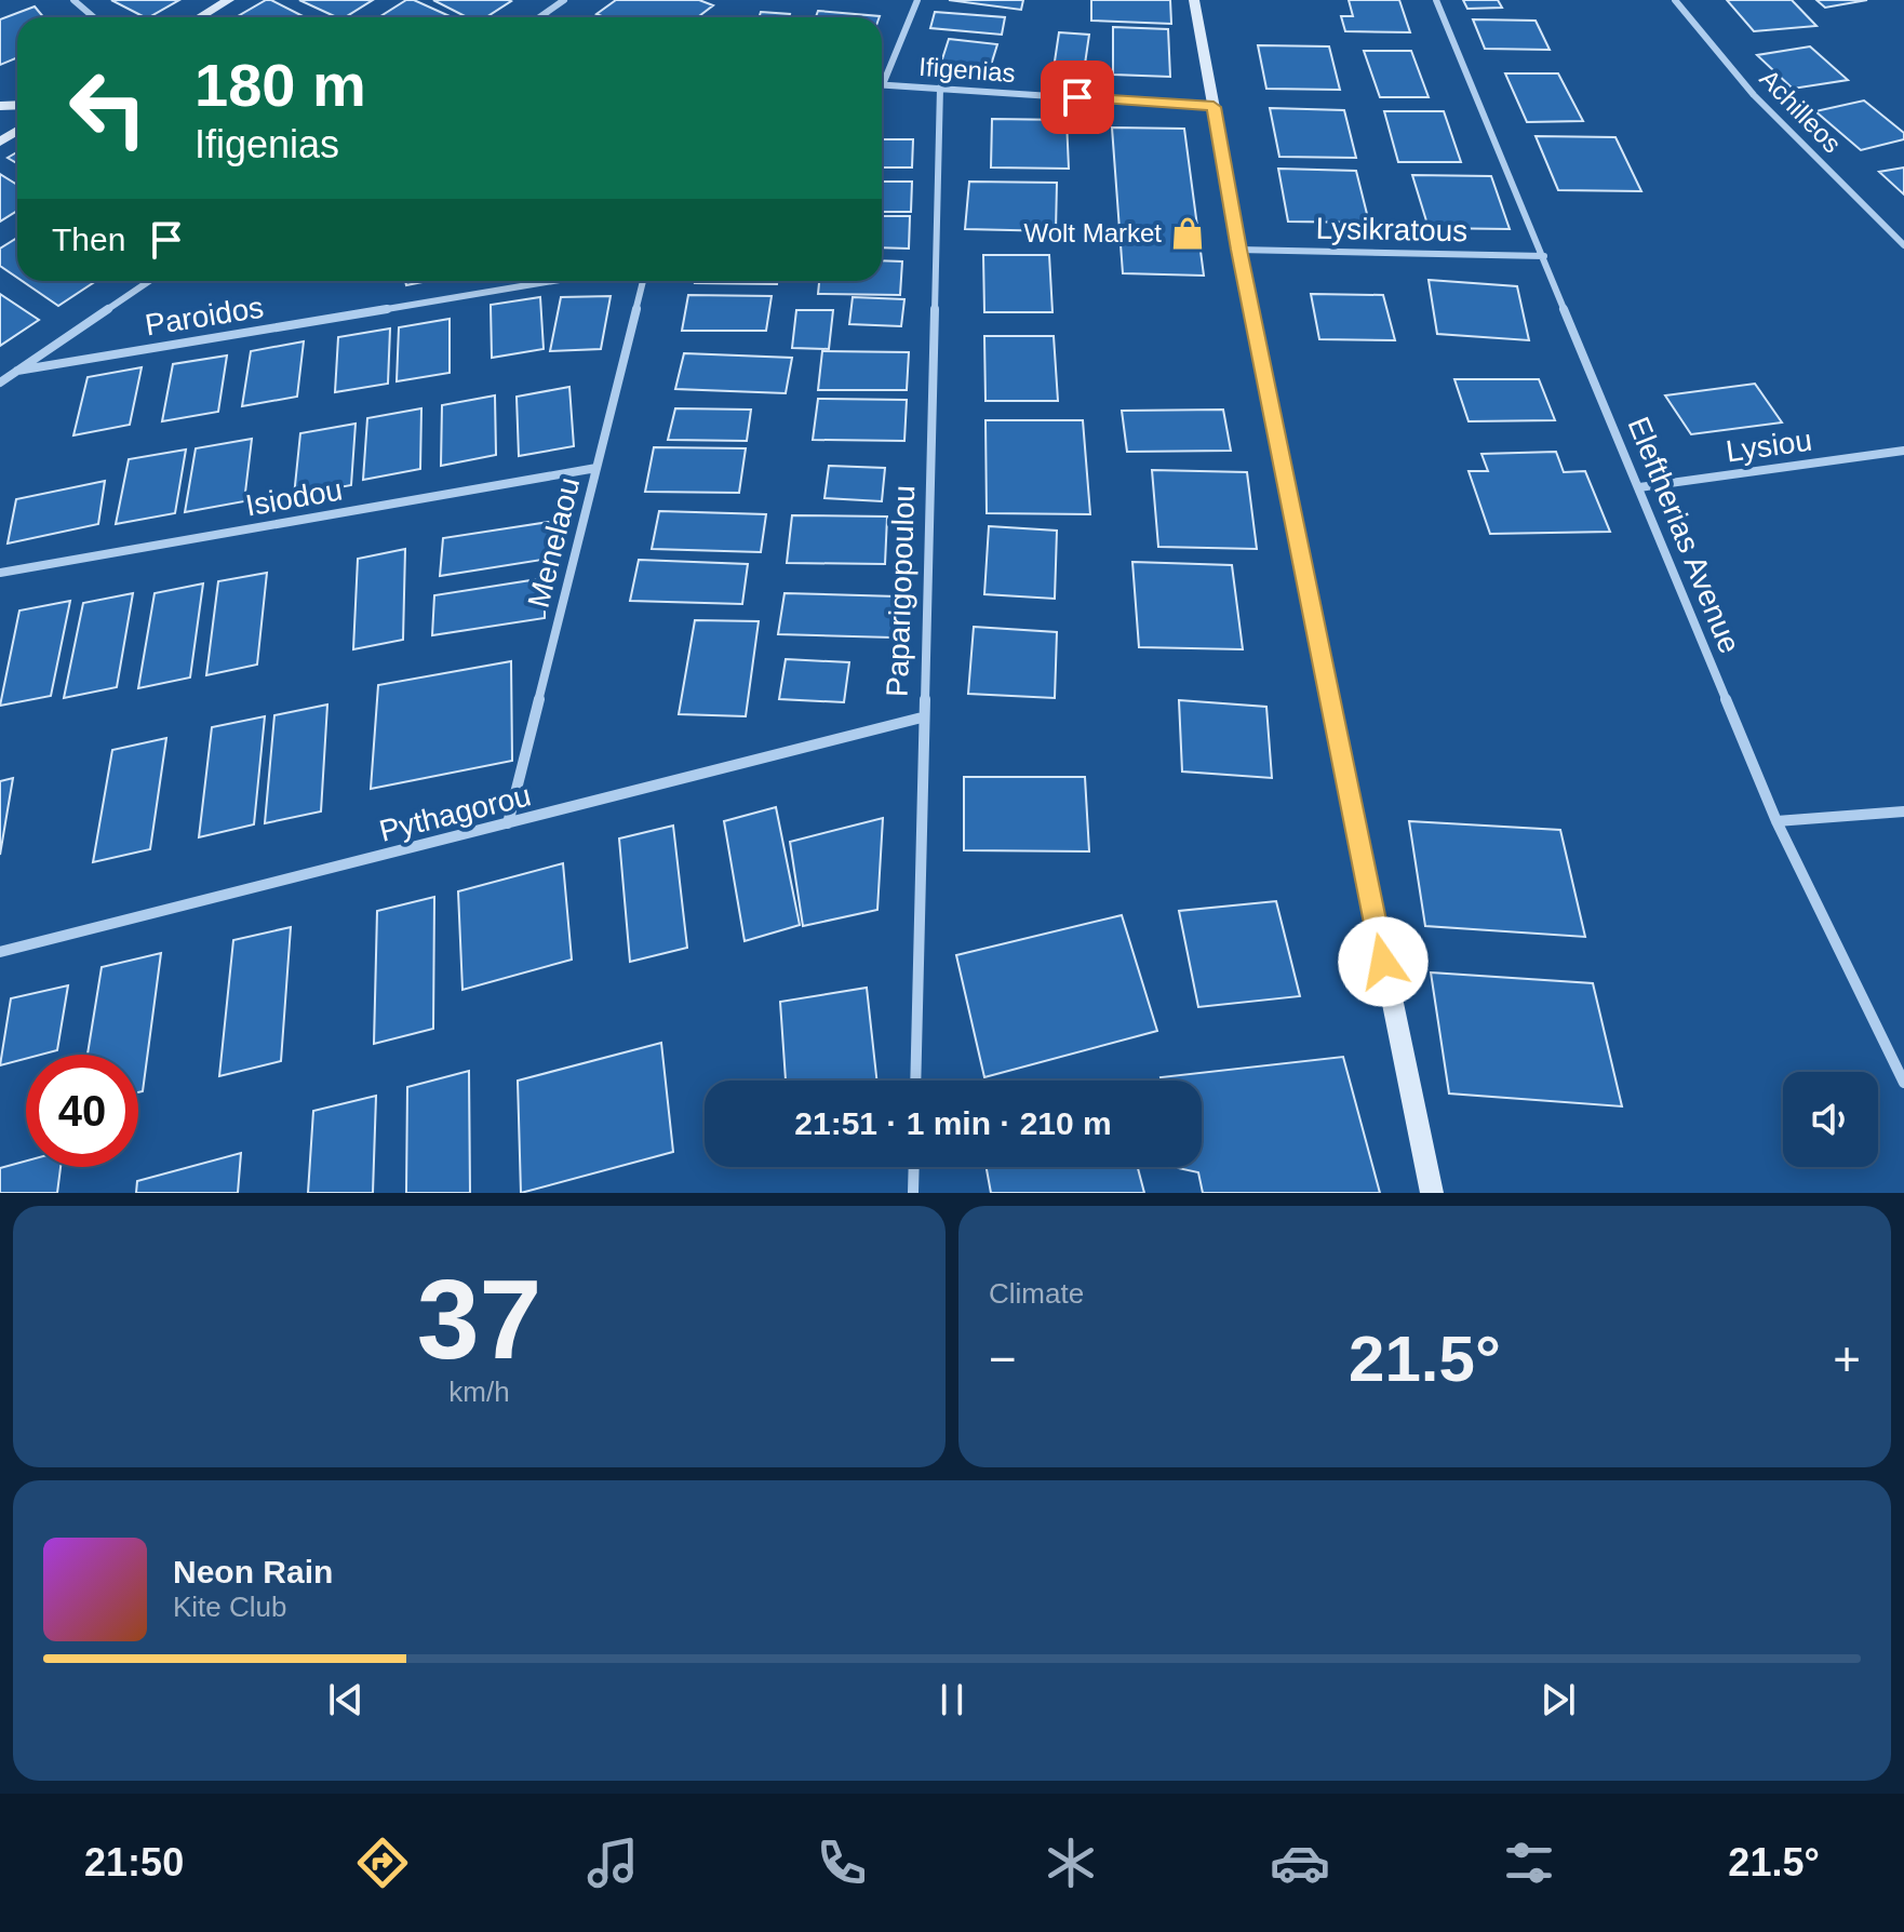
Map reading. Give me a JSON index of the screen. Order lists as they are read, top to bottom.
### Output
{
  "streets": {
    "street": [
      "Ifigenias",
      "Achilleos",
      "Lysikratous",
      "Paroidos",
      "Lysiou",
      "Isiodou",
      "Eleftherias Avenue",
      "Menelaou",
      "Paparigopoulou",
      "Pythagorou"
    ]
  },
  "crossings": [
    ["Ifigenias", "Paparigopoulou"],
    ["Lysikratous", "Eleftherias Avenue"],
    ["Lysiou", "Eleftherias Avenue"],
    ["Isiodou", "Menelaou"],
    ["Menelaou", "Pythagorou"],
    ["Paparigopoulou", "Pythagorou"]
  ],
  "places": {
    "shop": ["Wolt Market"]
  },
  "page": {
    "turn": ["180 m", "Ifigenias"],
    "then": "Then",
    "limit": "40",
    "trip": "21:51 · 1 min · 210 m",
    "tile": [
      ["37", "km/h"],
      "Climate"
    ],
    "heat": ["−", "21.5°", "+"],
    "song": ["Neon Rain", "Kite Club"],
    "tabs": ["21:50", "21.5°"]
  }
}
